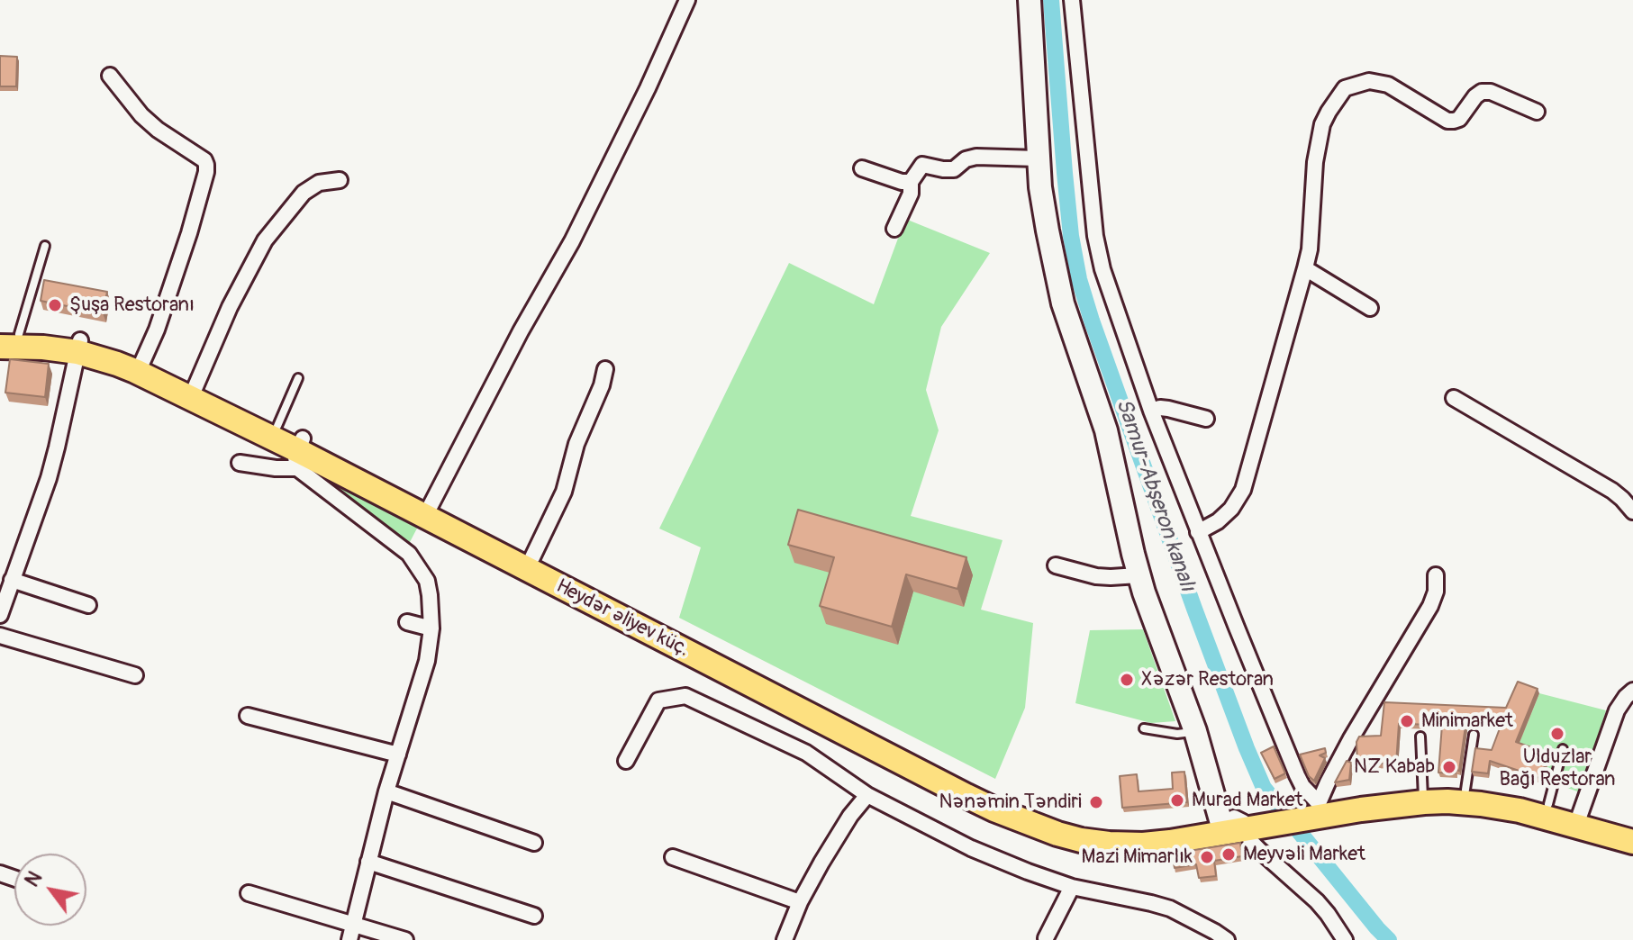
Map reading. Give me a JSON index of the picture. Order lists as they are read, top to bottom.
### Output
{
  "streets": {
    "main road": ["Heydər Əliyev küç."]
  },
  "water": ["Samur-Abşeron kanalı"],
  "places": [
    "Şuşa Restoranı",
    "Xəzər Restoran",
    "Minimarket",
    "Ulduzlar Bağı Restoran",
    "NZ Kabab",
    "Murad Market",
    "Nənəmin Təndiri",
    "Meyvəli Market",
    "Mazi Mimarlık"
  ],
  "north": "top left"
}
